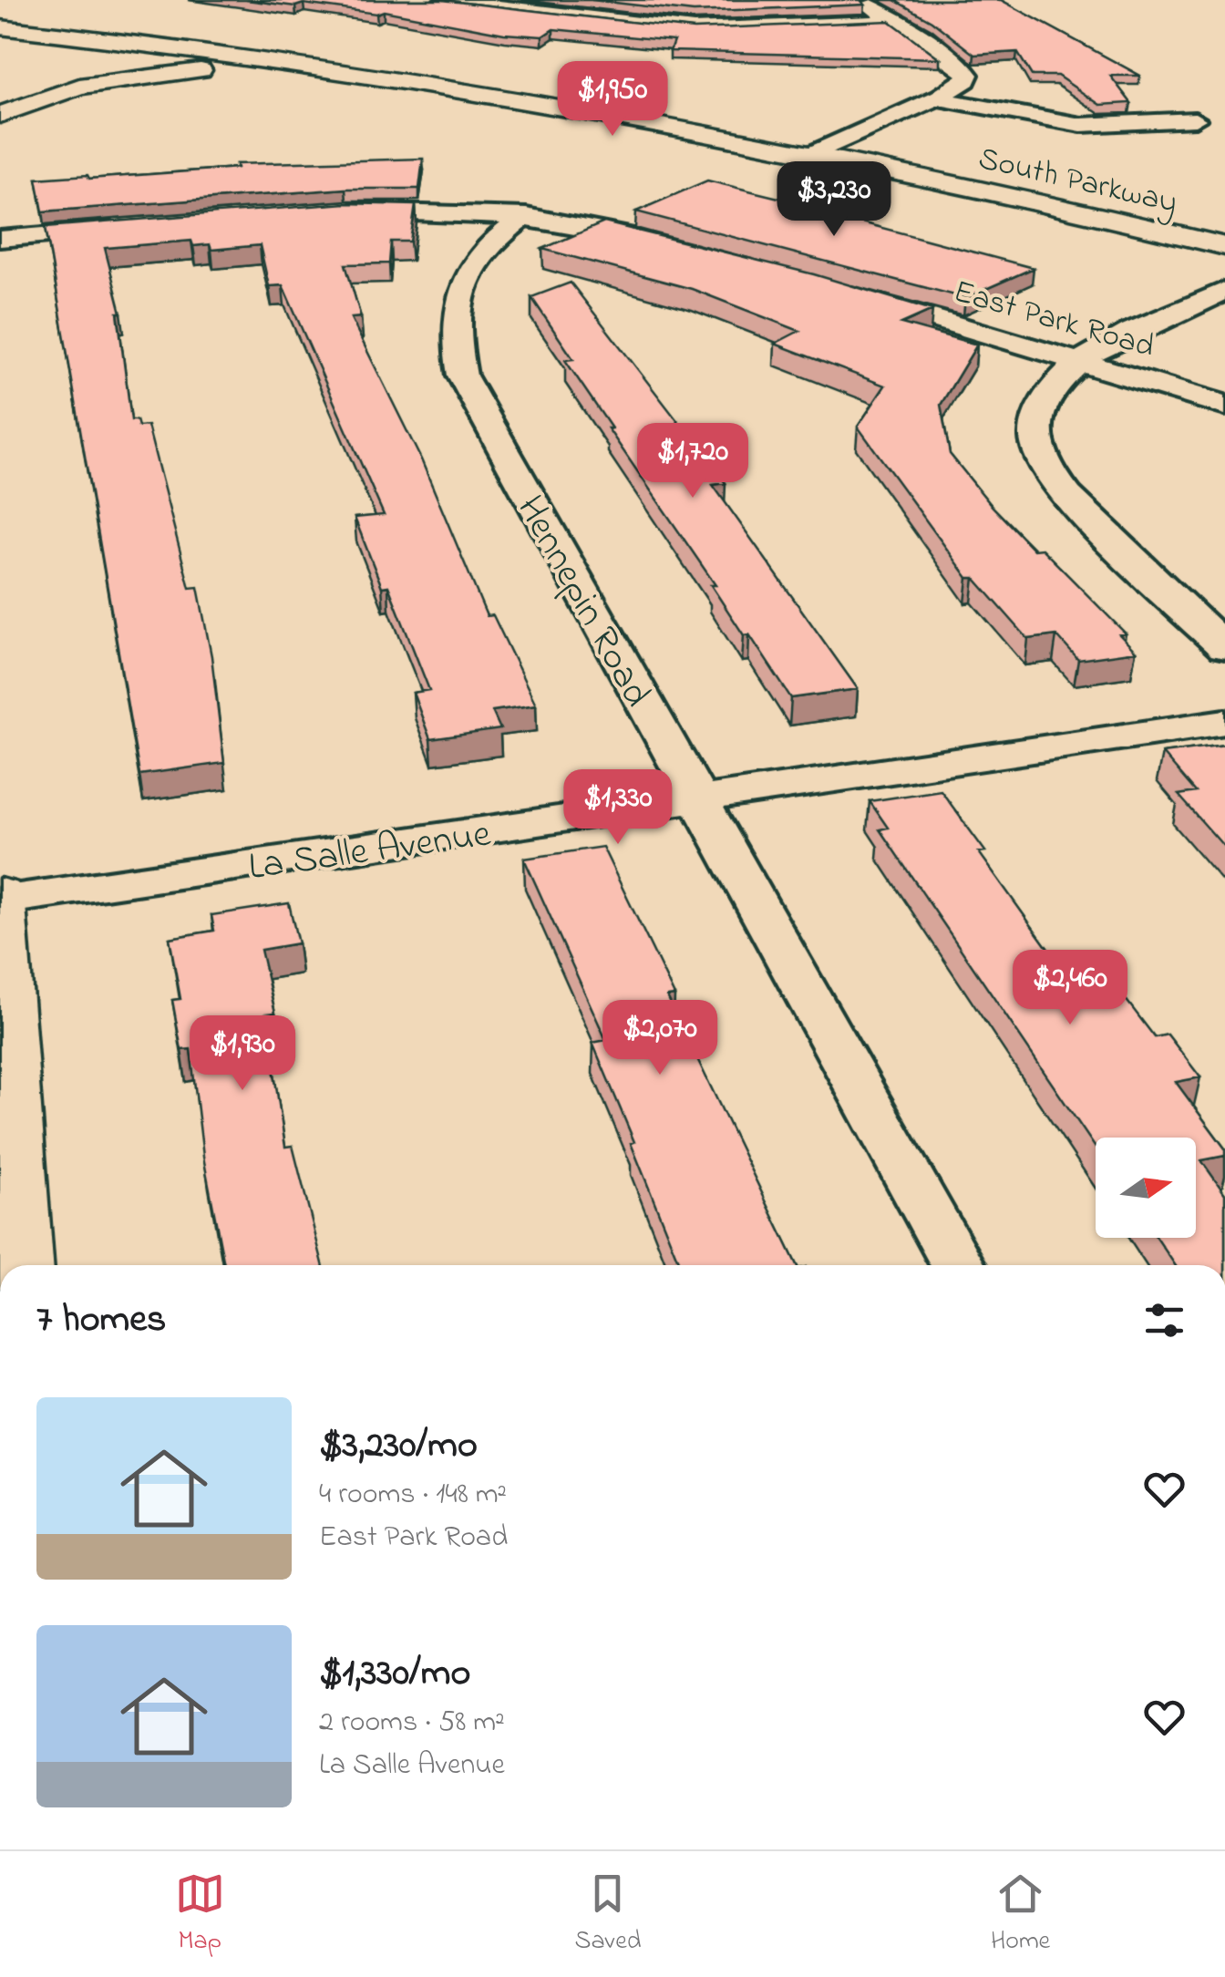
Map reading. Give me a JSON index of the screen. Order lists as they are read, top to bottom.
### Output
{
  "streets": {
    "main road": ["South Parkway"],
    "street": ["East Park Road", "Hennepin Road", "La Salle Avenue"]
  },
  "crossings": [
    ["Hennepin Road", "La Salle Avenue"]
  ],
  "north": "right",
  "page": {
    "price": [
      "$1,950",
      "$3,230",
      "$1,720",
      "$1,330",
      "$2,460",
      "$2,070",
      "$1,930"
    ],
    "heading": "7 homes",
    "list": [
      {
        "name": "$3,230/mo",
        "note": "4 rooms · 148 m² · East Park Road"
      },
      {
        "name": "$1,330/mo",
        "note": "2 rooms · 58 m² · La Salle Avenue"
      }
    ],
    "tabs": ["Map", "Saved", "Home"]
  }
}
